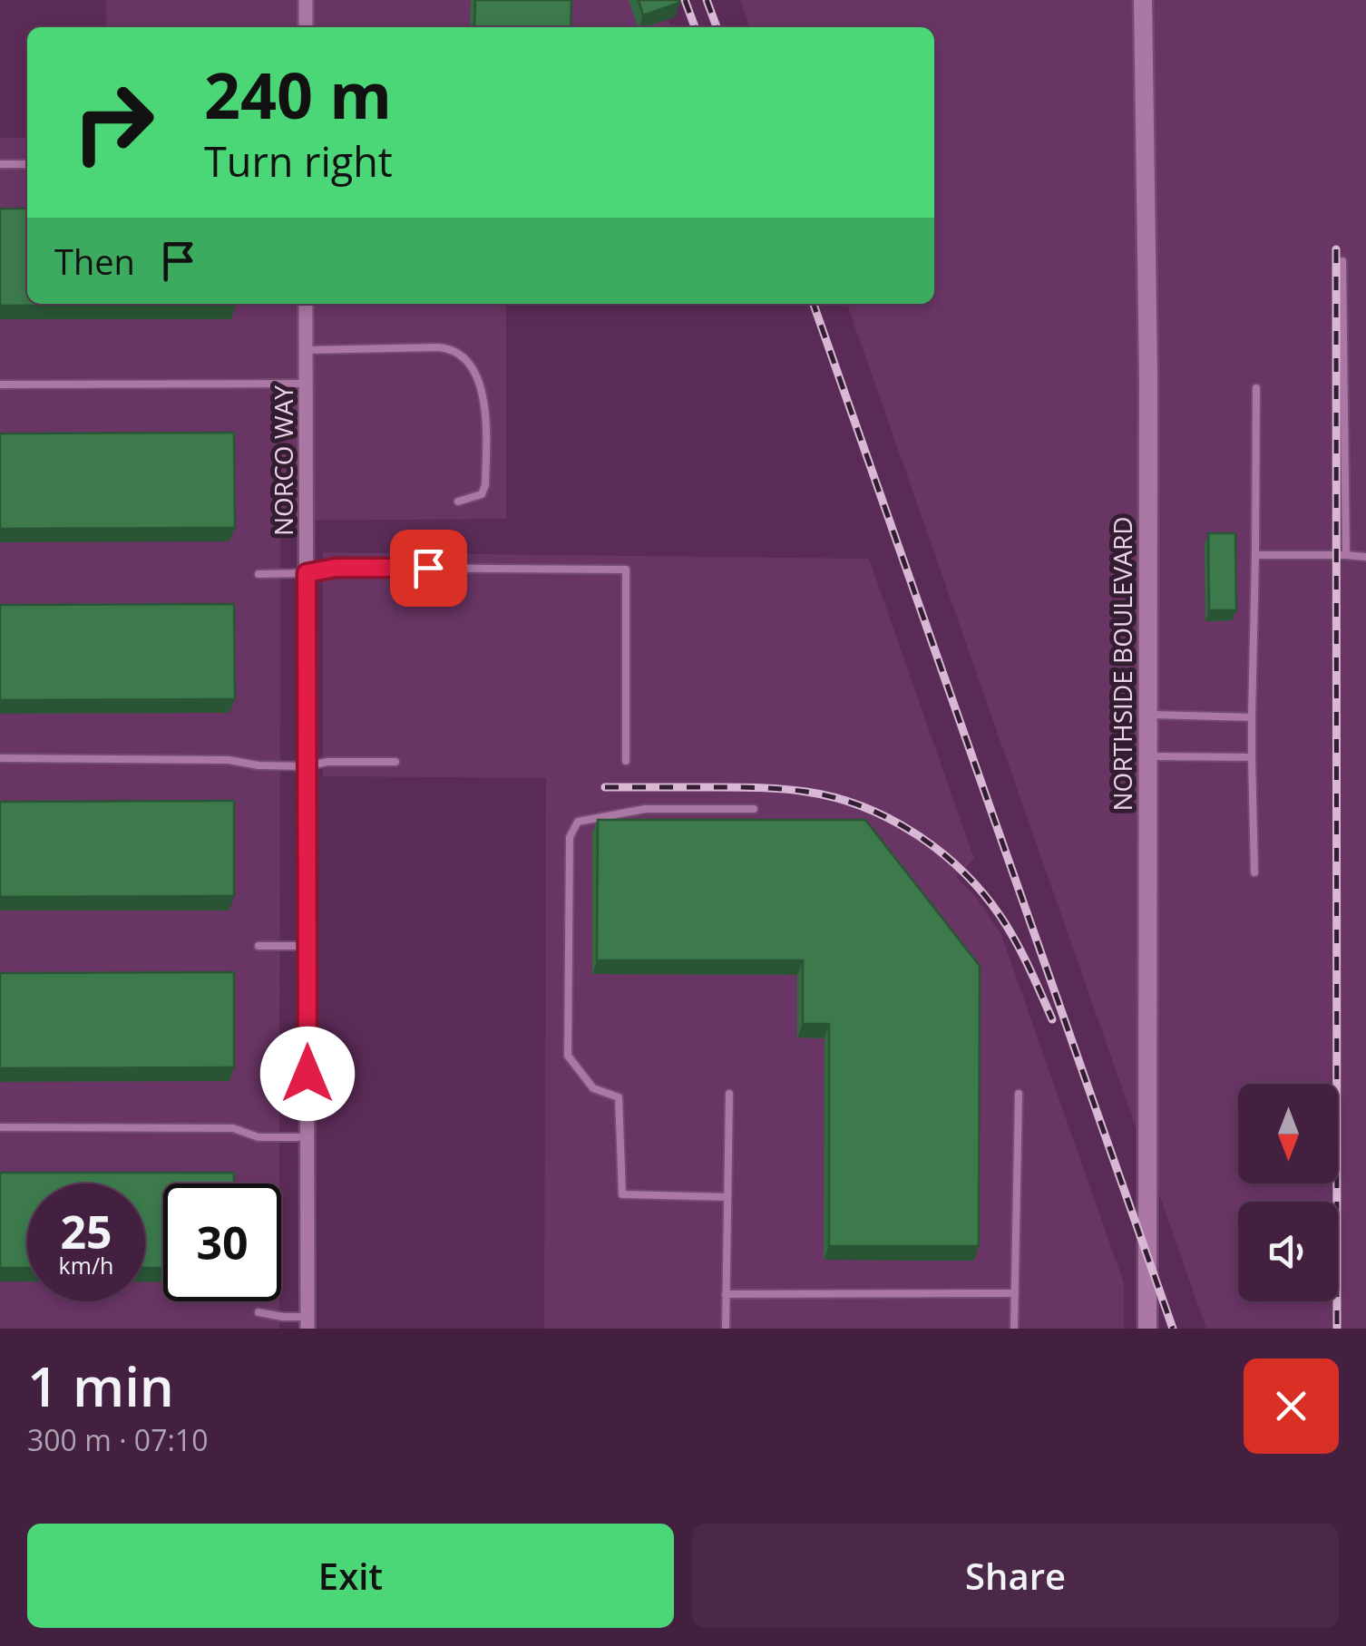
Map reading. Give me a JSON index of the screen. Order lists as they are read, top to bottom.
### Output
{
  "streets": {
    "main road": ["NORTHSIDE BOULEVARD"],
    "street": ["NORCO WAY"]
  },
  "north": "bottom",
  "page": {
    "turn": ["240 m", "Turn right"],
    "then": "Then",
    "speed": "25 km/h",
    "limit": "30",
    "heading": ["1 min", "300 m · 07:10"],
    "buttons": ["Exit", "Share"]
  }
}
